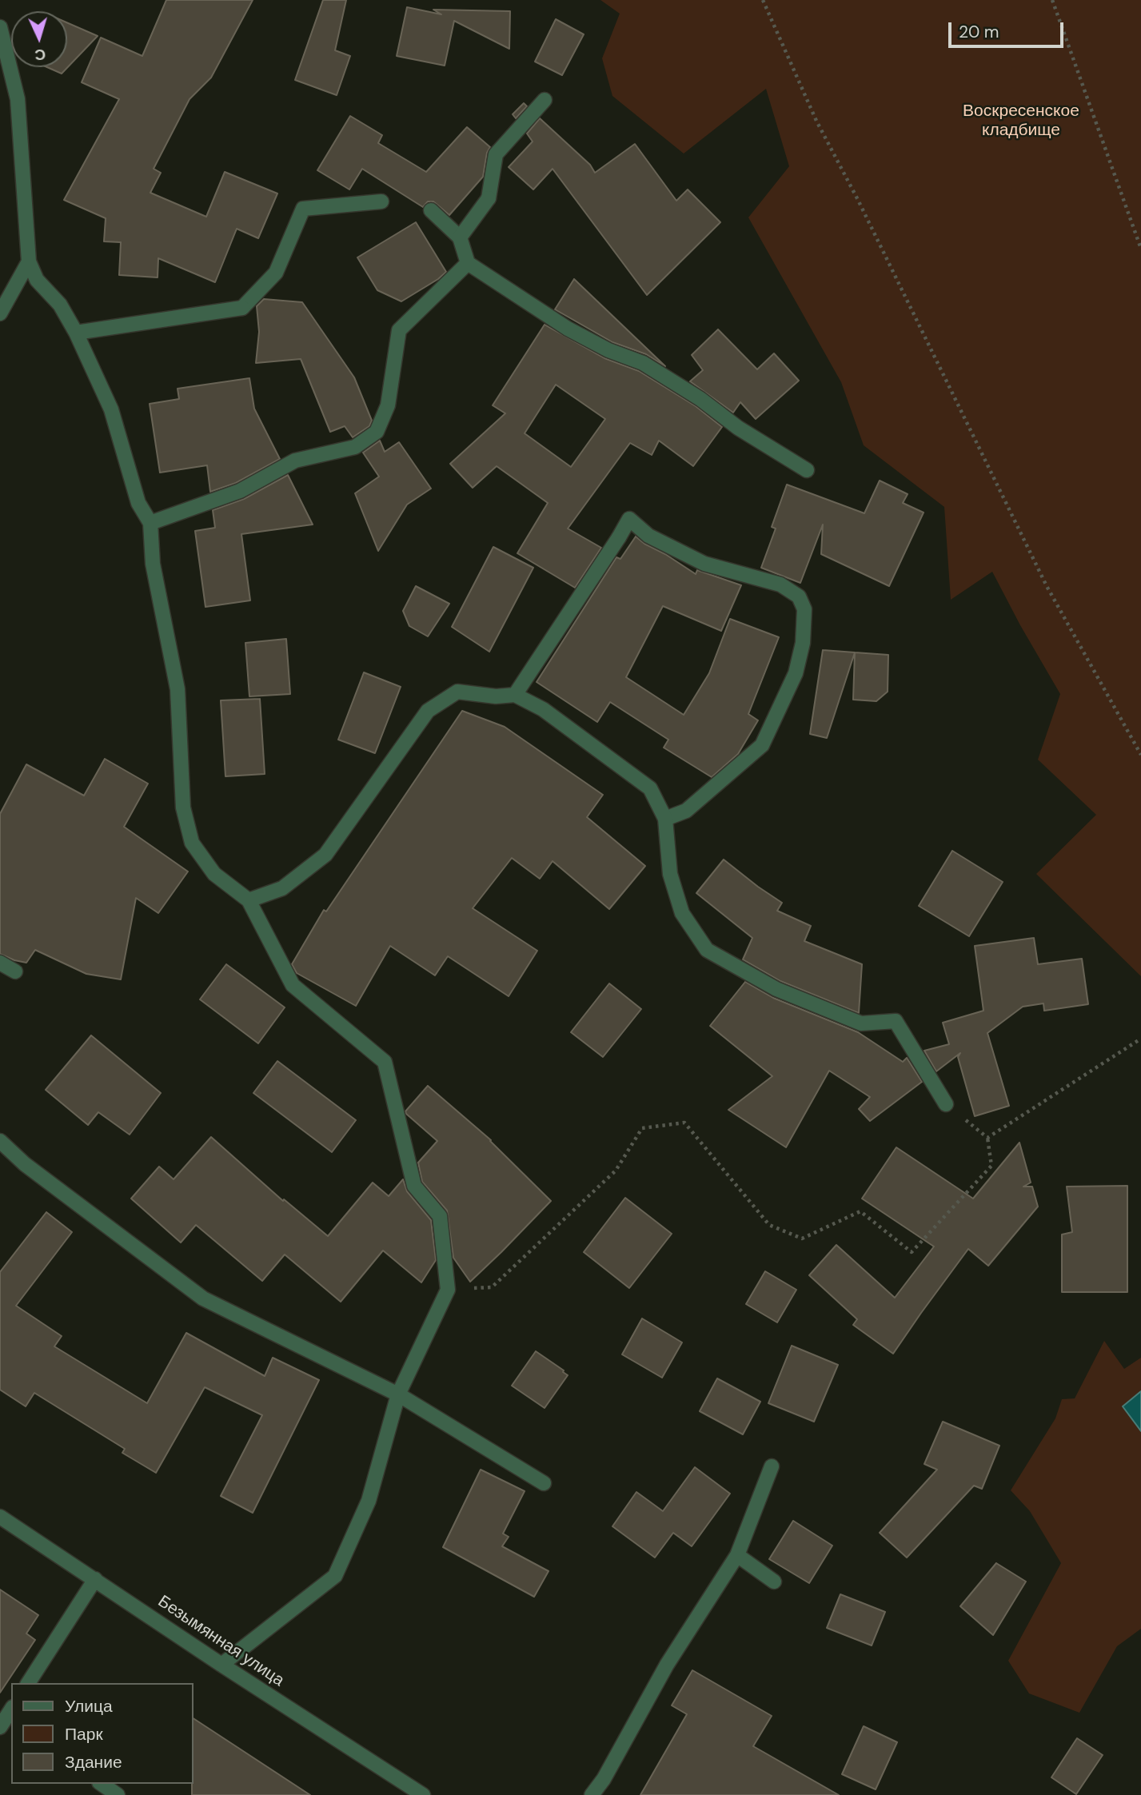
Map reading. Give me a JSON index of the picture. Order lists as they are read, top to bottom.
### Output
{
  "streets": {
    "street": ["Безымянная улица"]
  },
  "parks": ["Воскресенское кладбище"],
  "legend": ["Улица", "Парк", "Здание"],
  "scale_bar": "20 m",
  "north": "bottom"
}
